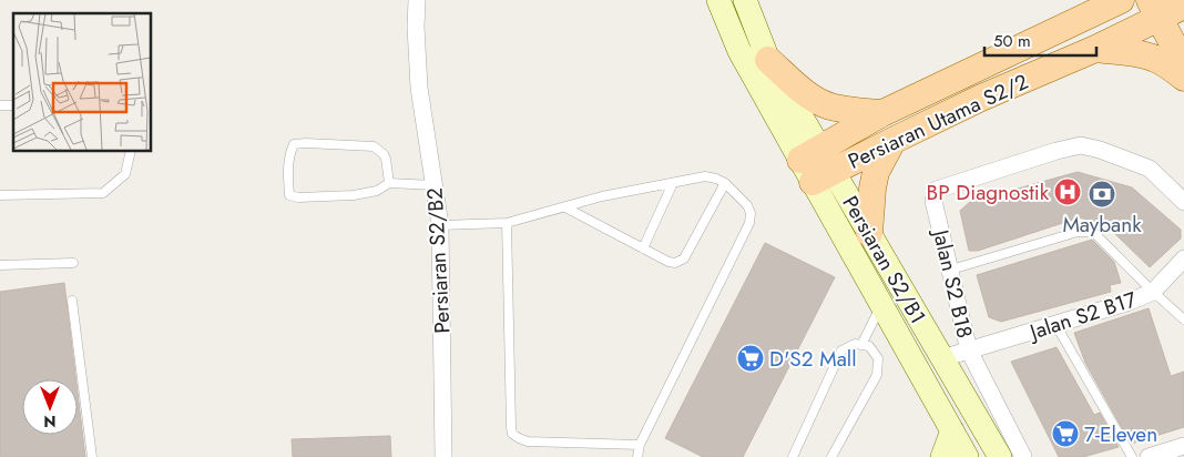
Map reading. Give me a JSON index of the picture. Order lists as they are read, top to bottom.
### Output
{
  "streets": {
    "main road": ["Persiaran Utama S2/2"],
    "street": [
      "Persiaran S2/B1",
      "Persiaran S2/B2",
      "Jalan S2 B18",
      "Jalan S2 B17"
    ]
  },
  "crossings": [
    ["Persiaran Utama S2/2", "Persiaran S2/B1"],
    ["Persiaran S2/B1", "Jalan S2 B17"],
    ["Jalan S2 B18", "Jalan S2 B17"]
  ],
  "places": {
    "hospital": ["BP Diagnostik"],
    "bank": ["Maybank"],
    "supermarket": ["D'S2 Mall", "7-Eleven"]
  },
  "scale_bar": "50 m",
  "north": "bottom"
}
